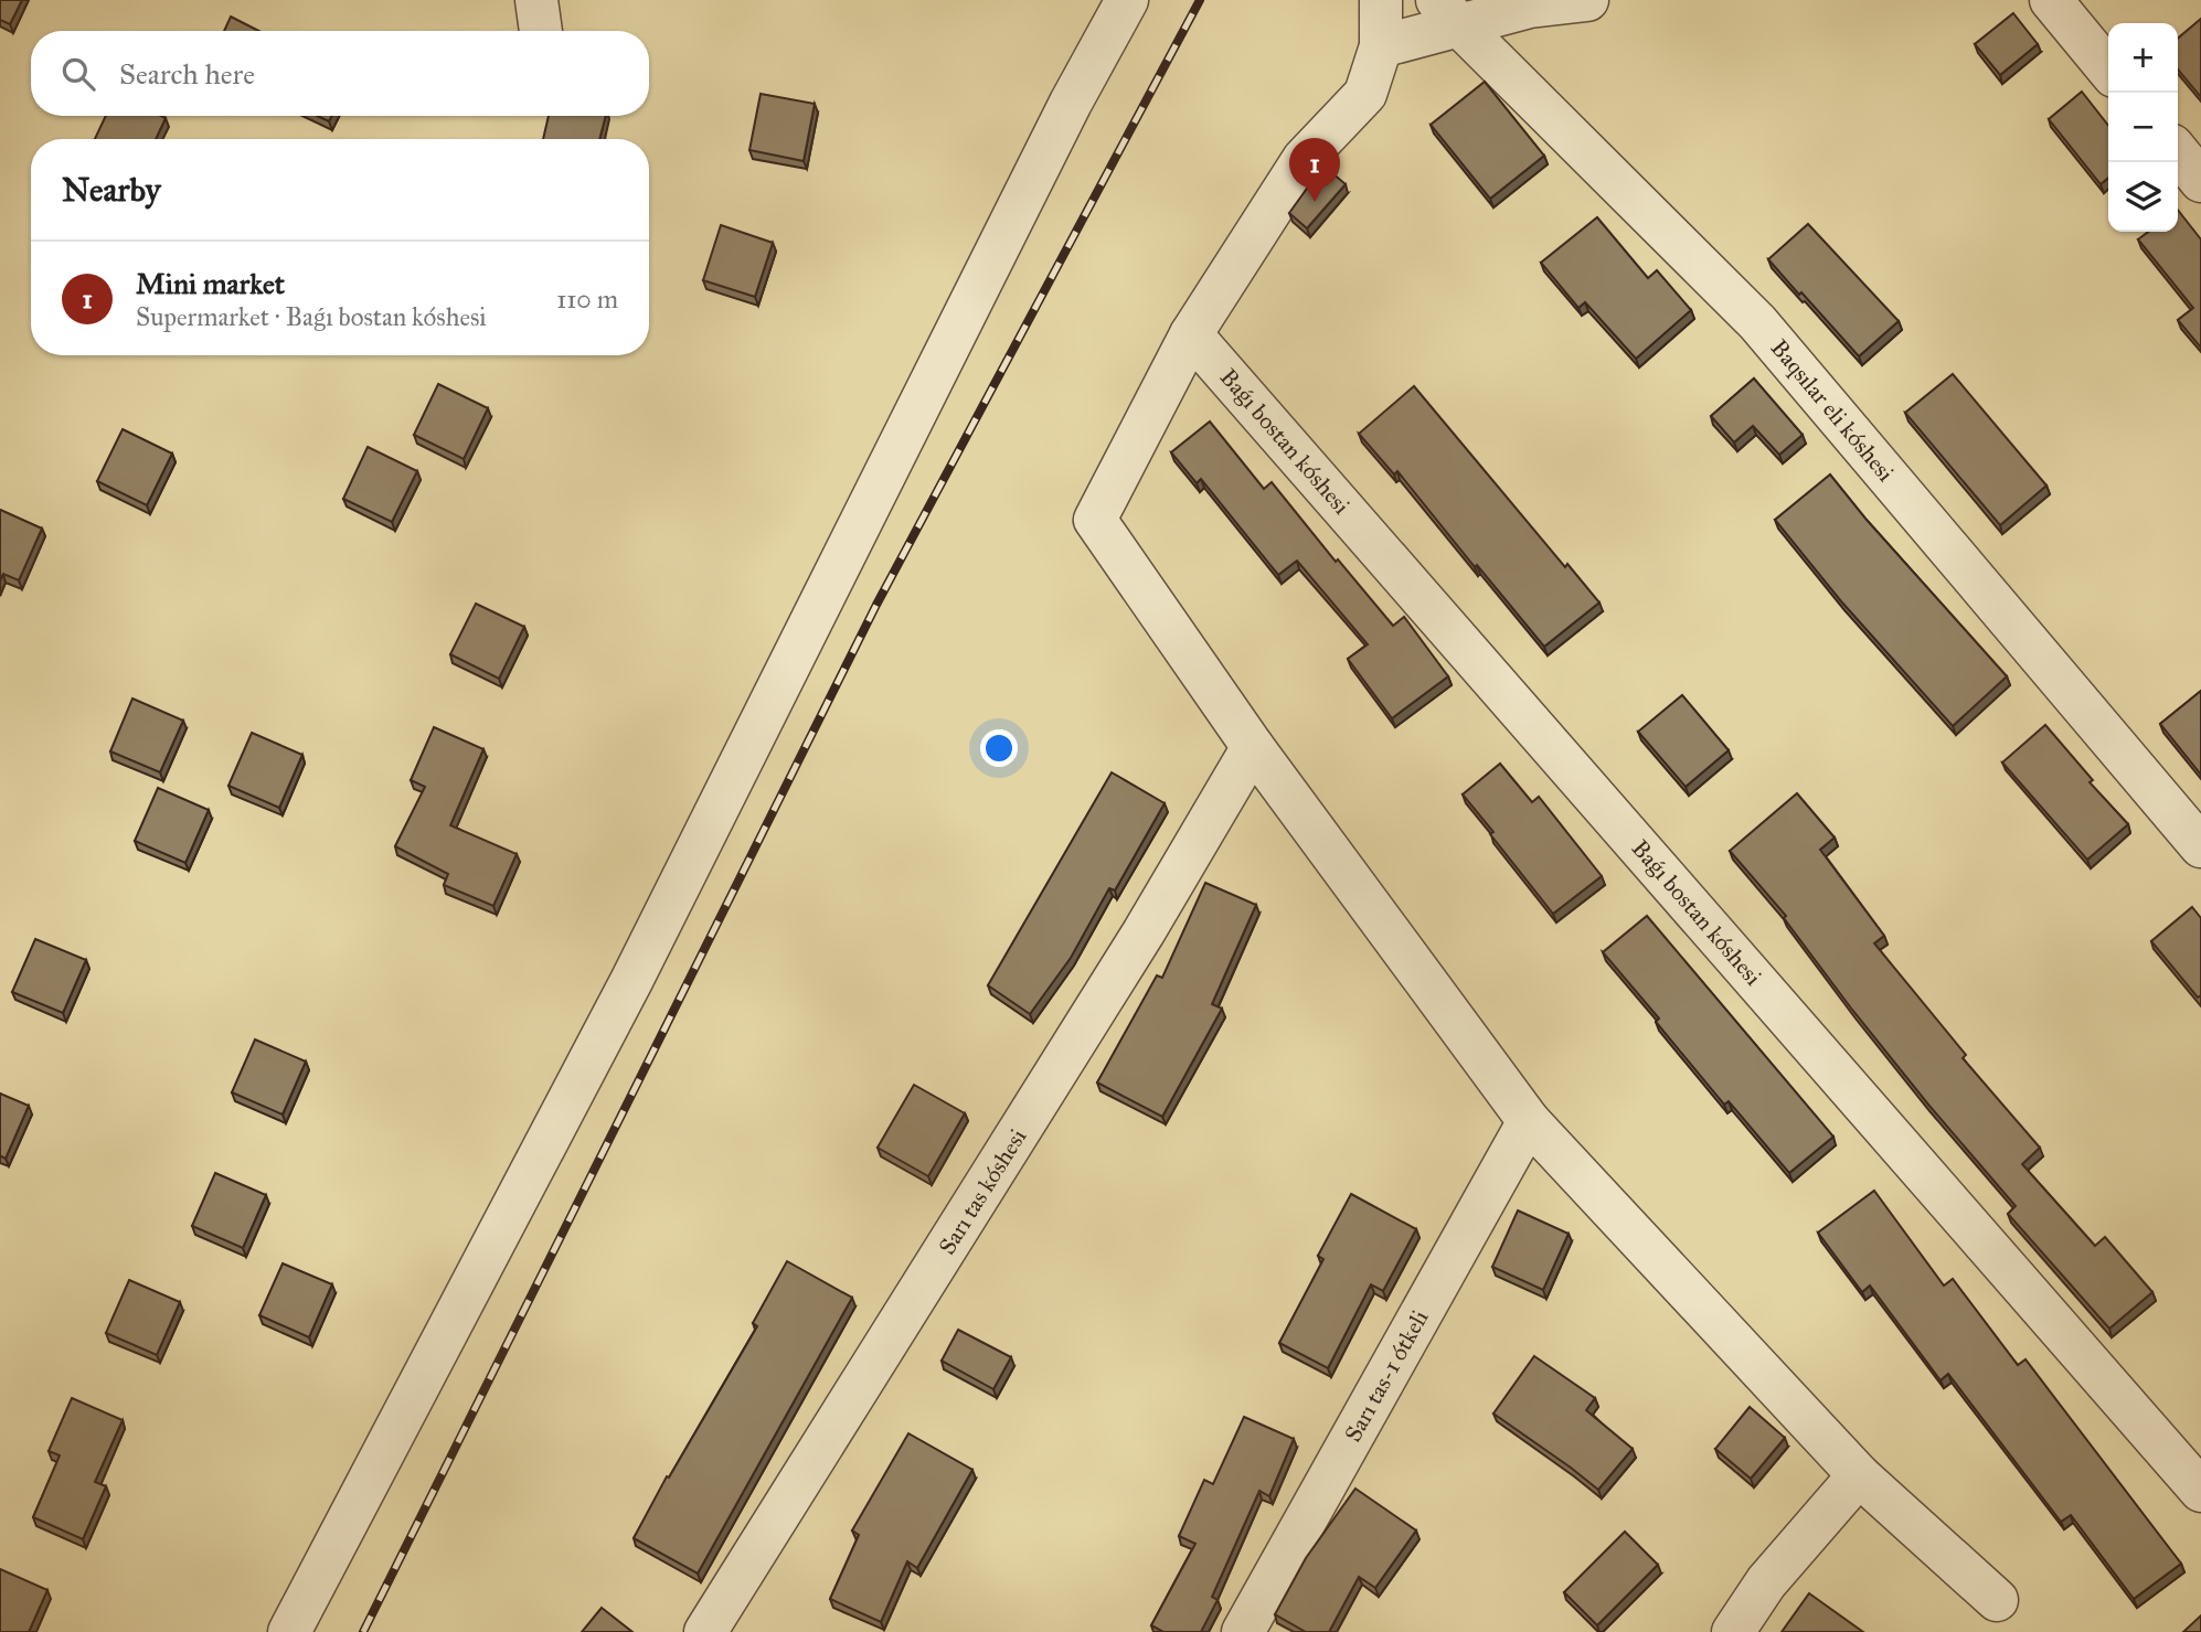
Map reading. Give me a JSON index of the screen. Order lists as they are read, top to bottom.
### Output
{
  "streets": {
    "street": [
      "Baqsılar eli kóshesi",
      "Baǵı bostan kóshesi",
      "Sarı tas kóshesi",
      "Sarı tas-1 ótkeli"
    ]
  },
  "page": {
    "map_buttons": ["+", "−"],
    "search": "Search here",
    "pins": "1",
    "heading": "Nearby",
    "list": [
      {
        "mark": "1",
        "name": "Mini market",
        "note": "Supermarket · Baǵı bostan kóshesi",
        "value": "110 m"
      }
    ]
  }
}
